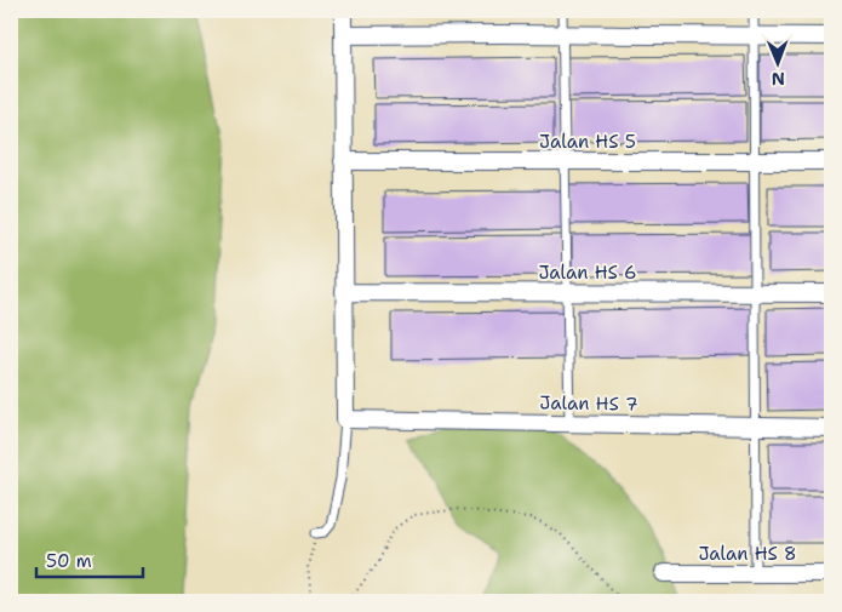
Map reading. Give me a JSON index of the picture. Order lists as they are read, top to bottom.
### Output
{
  "streets": {
    "street": [
      "Jalan HS 5",
      "Jalan HS 6",
      "Jalan HS 7",
      "Jalan HS 8"
    ]
  },
  "scale_bar": "50 m",
  "north": "bottom"
}
